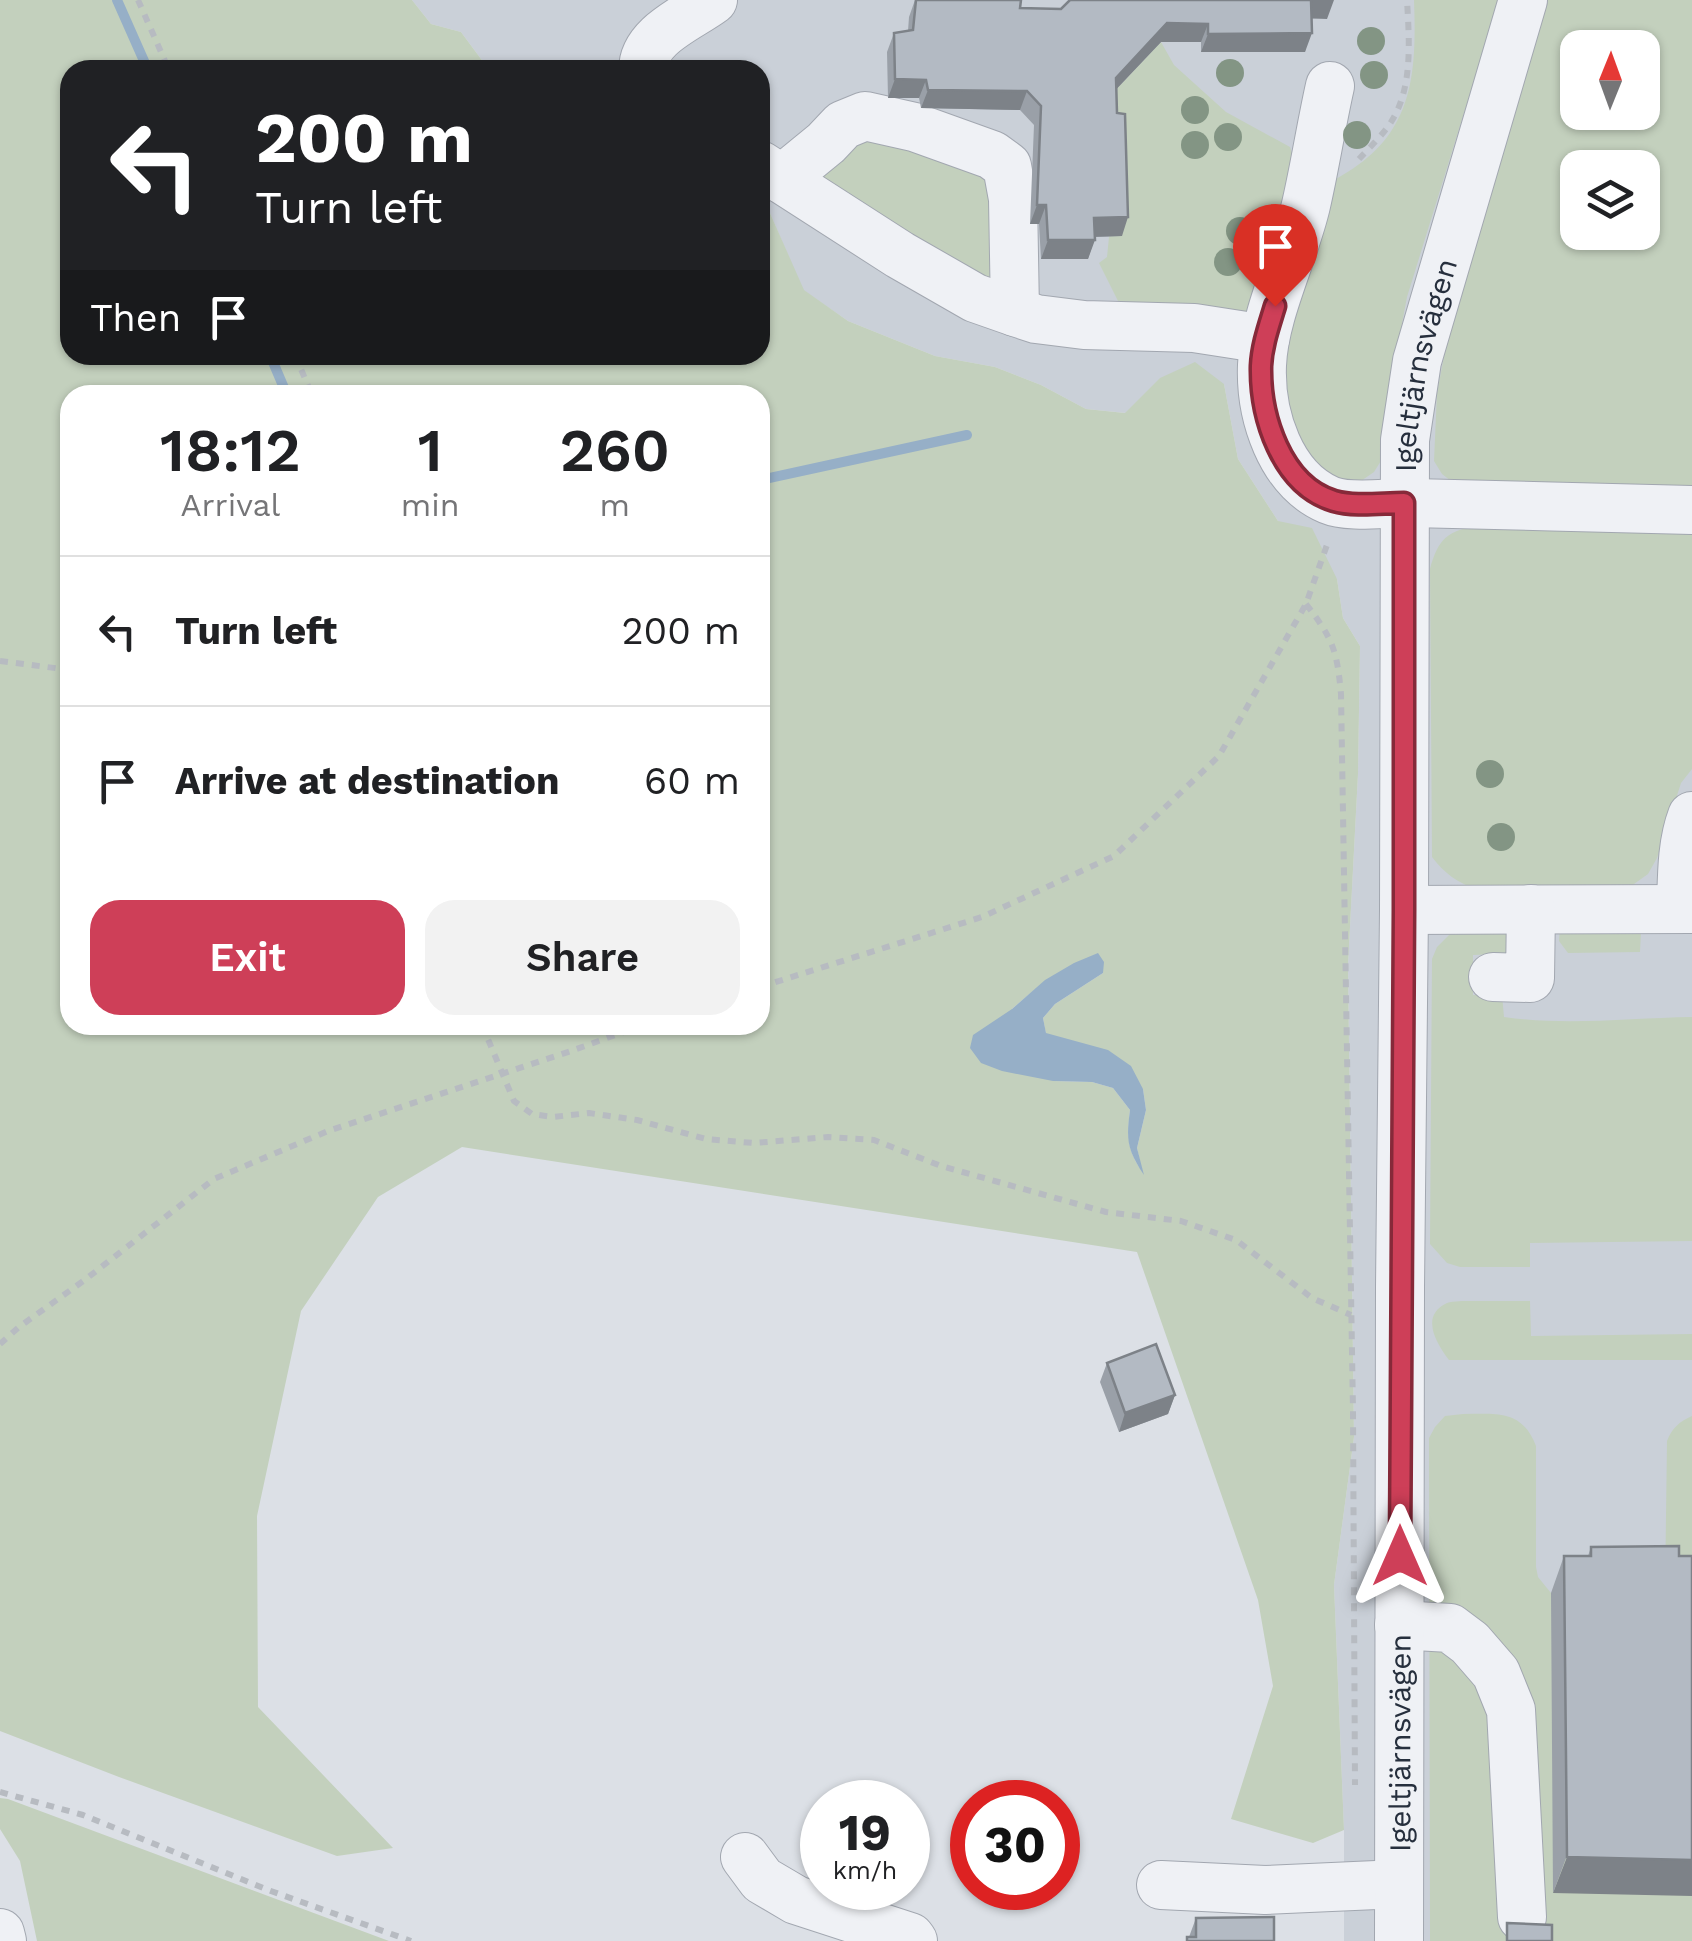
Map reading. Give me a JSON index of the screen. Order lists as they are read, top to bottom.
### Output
{
  "streets": {
    "street": ["Igeltjärnsvägen"]
  },
  "north": "top",
  "page": {
    "turn": ["200 m", "Turn left"],
    "then": "Then",
    "eta": [
      "18:12",
      "Arrival",
      "1",
      "min",
      "260",
      "m"
    ],
    "list": [
      {
        "name": "Turn left",
        "value": "200 m"
      },
      {
        "name": "Arrive at destination",
        "value": "60 m"
      }
    ],
    "buttons": ["Exit", "Share"],
    "speed": "19 km/h",
    "limit": "30"
  }
}
